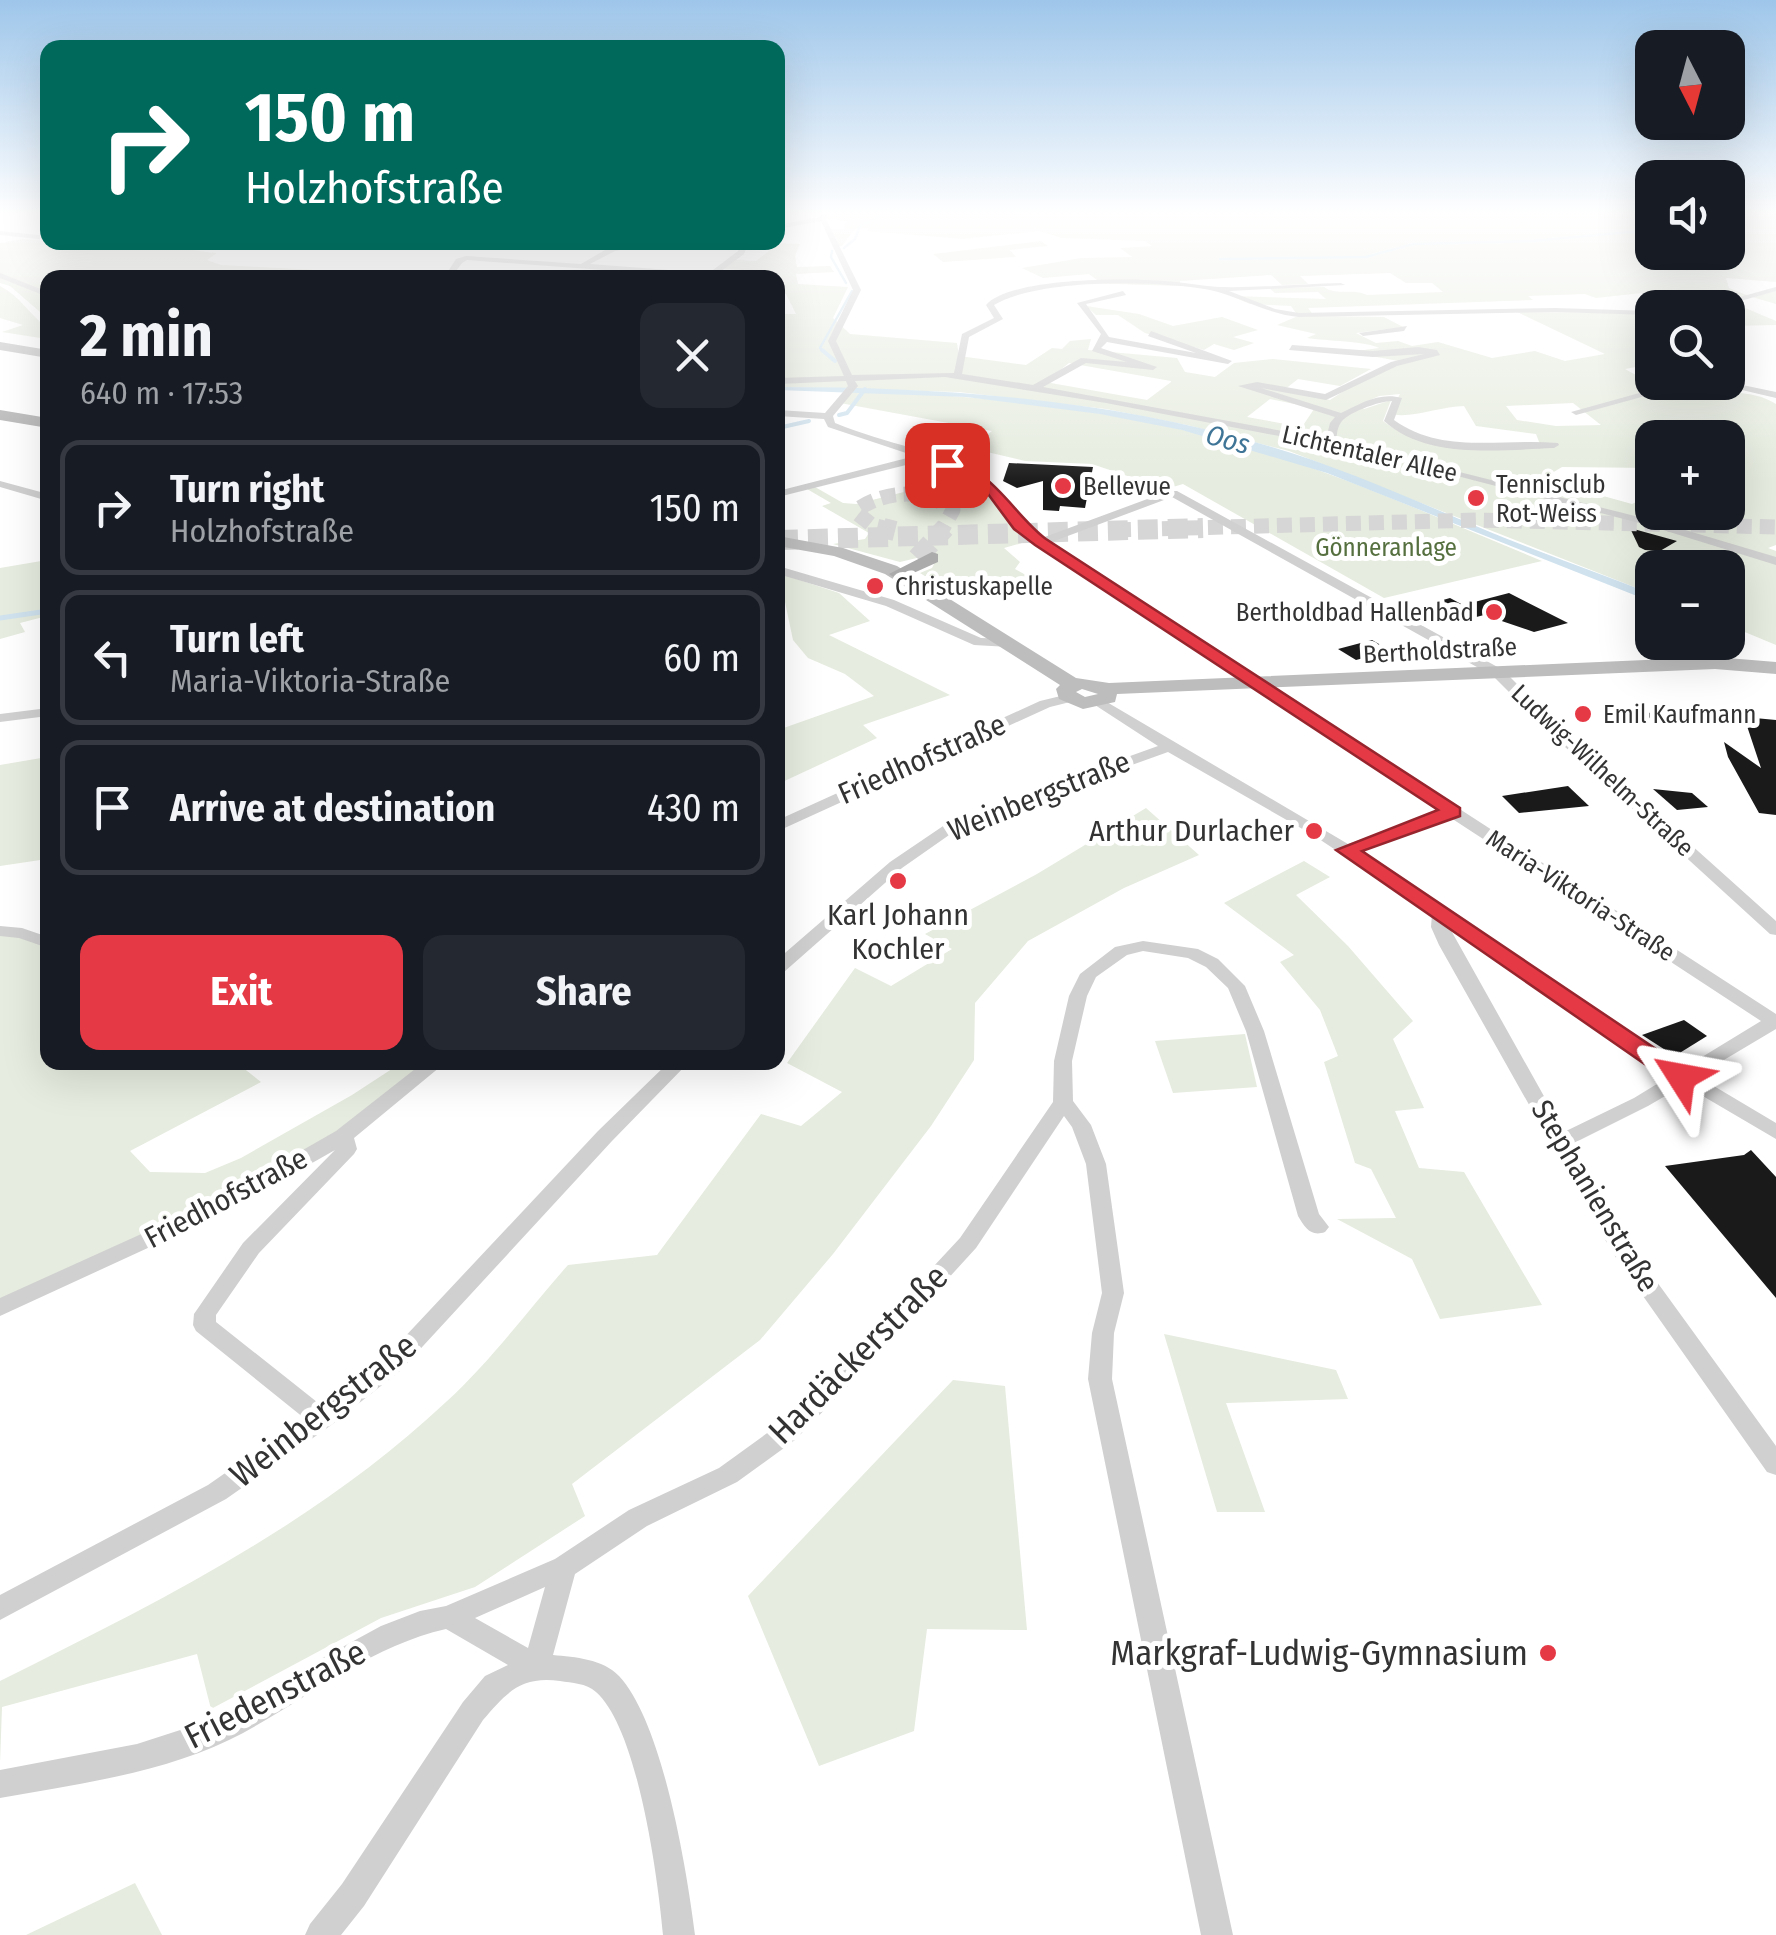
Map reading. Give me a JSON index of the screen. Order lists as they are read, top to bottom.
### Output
{
  "streets": {
    "main road": ["Bertholdstraße"],
    "street": [
      "Lichtentaler Allee",
      "Friedhofstraße",
      "Ludwig-Wilhelm-Straße",
      "Weinbergstraße",
      "Maria-Viktoria-Straße",
      "Stephanienstraße",
      "Hardäckerstraße",
      "Friedenstraße"
    ]
  },
  "crossings": [
    ["Bertholdstraße", "Friedhofstraße"],
    ["Bertholdstraße", "Ludwig-Wilhelm-Straße"],
    ["Bertholdstraße", "Maria-Viktoria-Straße"],
    ["Ludwig-Wilhelm-Straße", "Maria-Viktoria-Straße"],
    ["Hardäckerstraße", "Friedenstraße"]
  ],
  "water": ["Oos"],
  "parks": ["Gönneranlage"],
  "places": [
    "Bellevue",
    "Tennisclub Rot-Weiss",
    "Christuskapelle",
    "Bertholdbad Hallenbad",
    "Emil Kaufmann",
    "Arthur Durlacher",
    "Karl Johann Kochler",
    "Markgraf-Ludwig-Gymnasium"
  ],
  "north": "bottom",
  "page": {
    "map_buttons": ["+", "−"],
    "turn": ["150 m", "Holzhofstraße"],
    "heading": ["2 min", "640 m · 17:53"],
    "list": [
      {
        "name": "Turn right",
        "note": "Holzhofstraße",
        "value": "150 m"
      },
      {
        "name": "Turn left",
        "note": "Maria-Viktoria-Straße",
        "value": "60 m"
      },
      {
        "name": "Arrive at destination",
        "value": "430 m"
      }
    ],
    "buttons": ["Exit", "Share"]
  }
}
